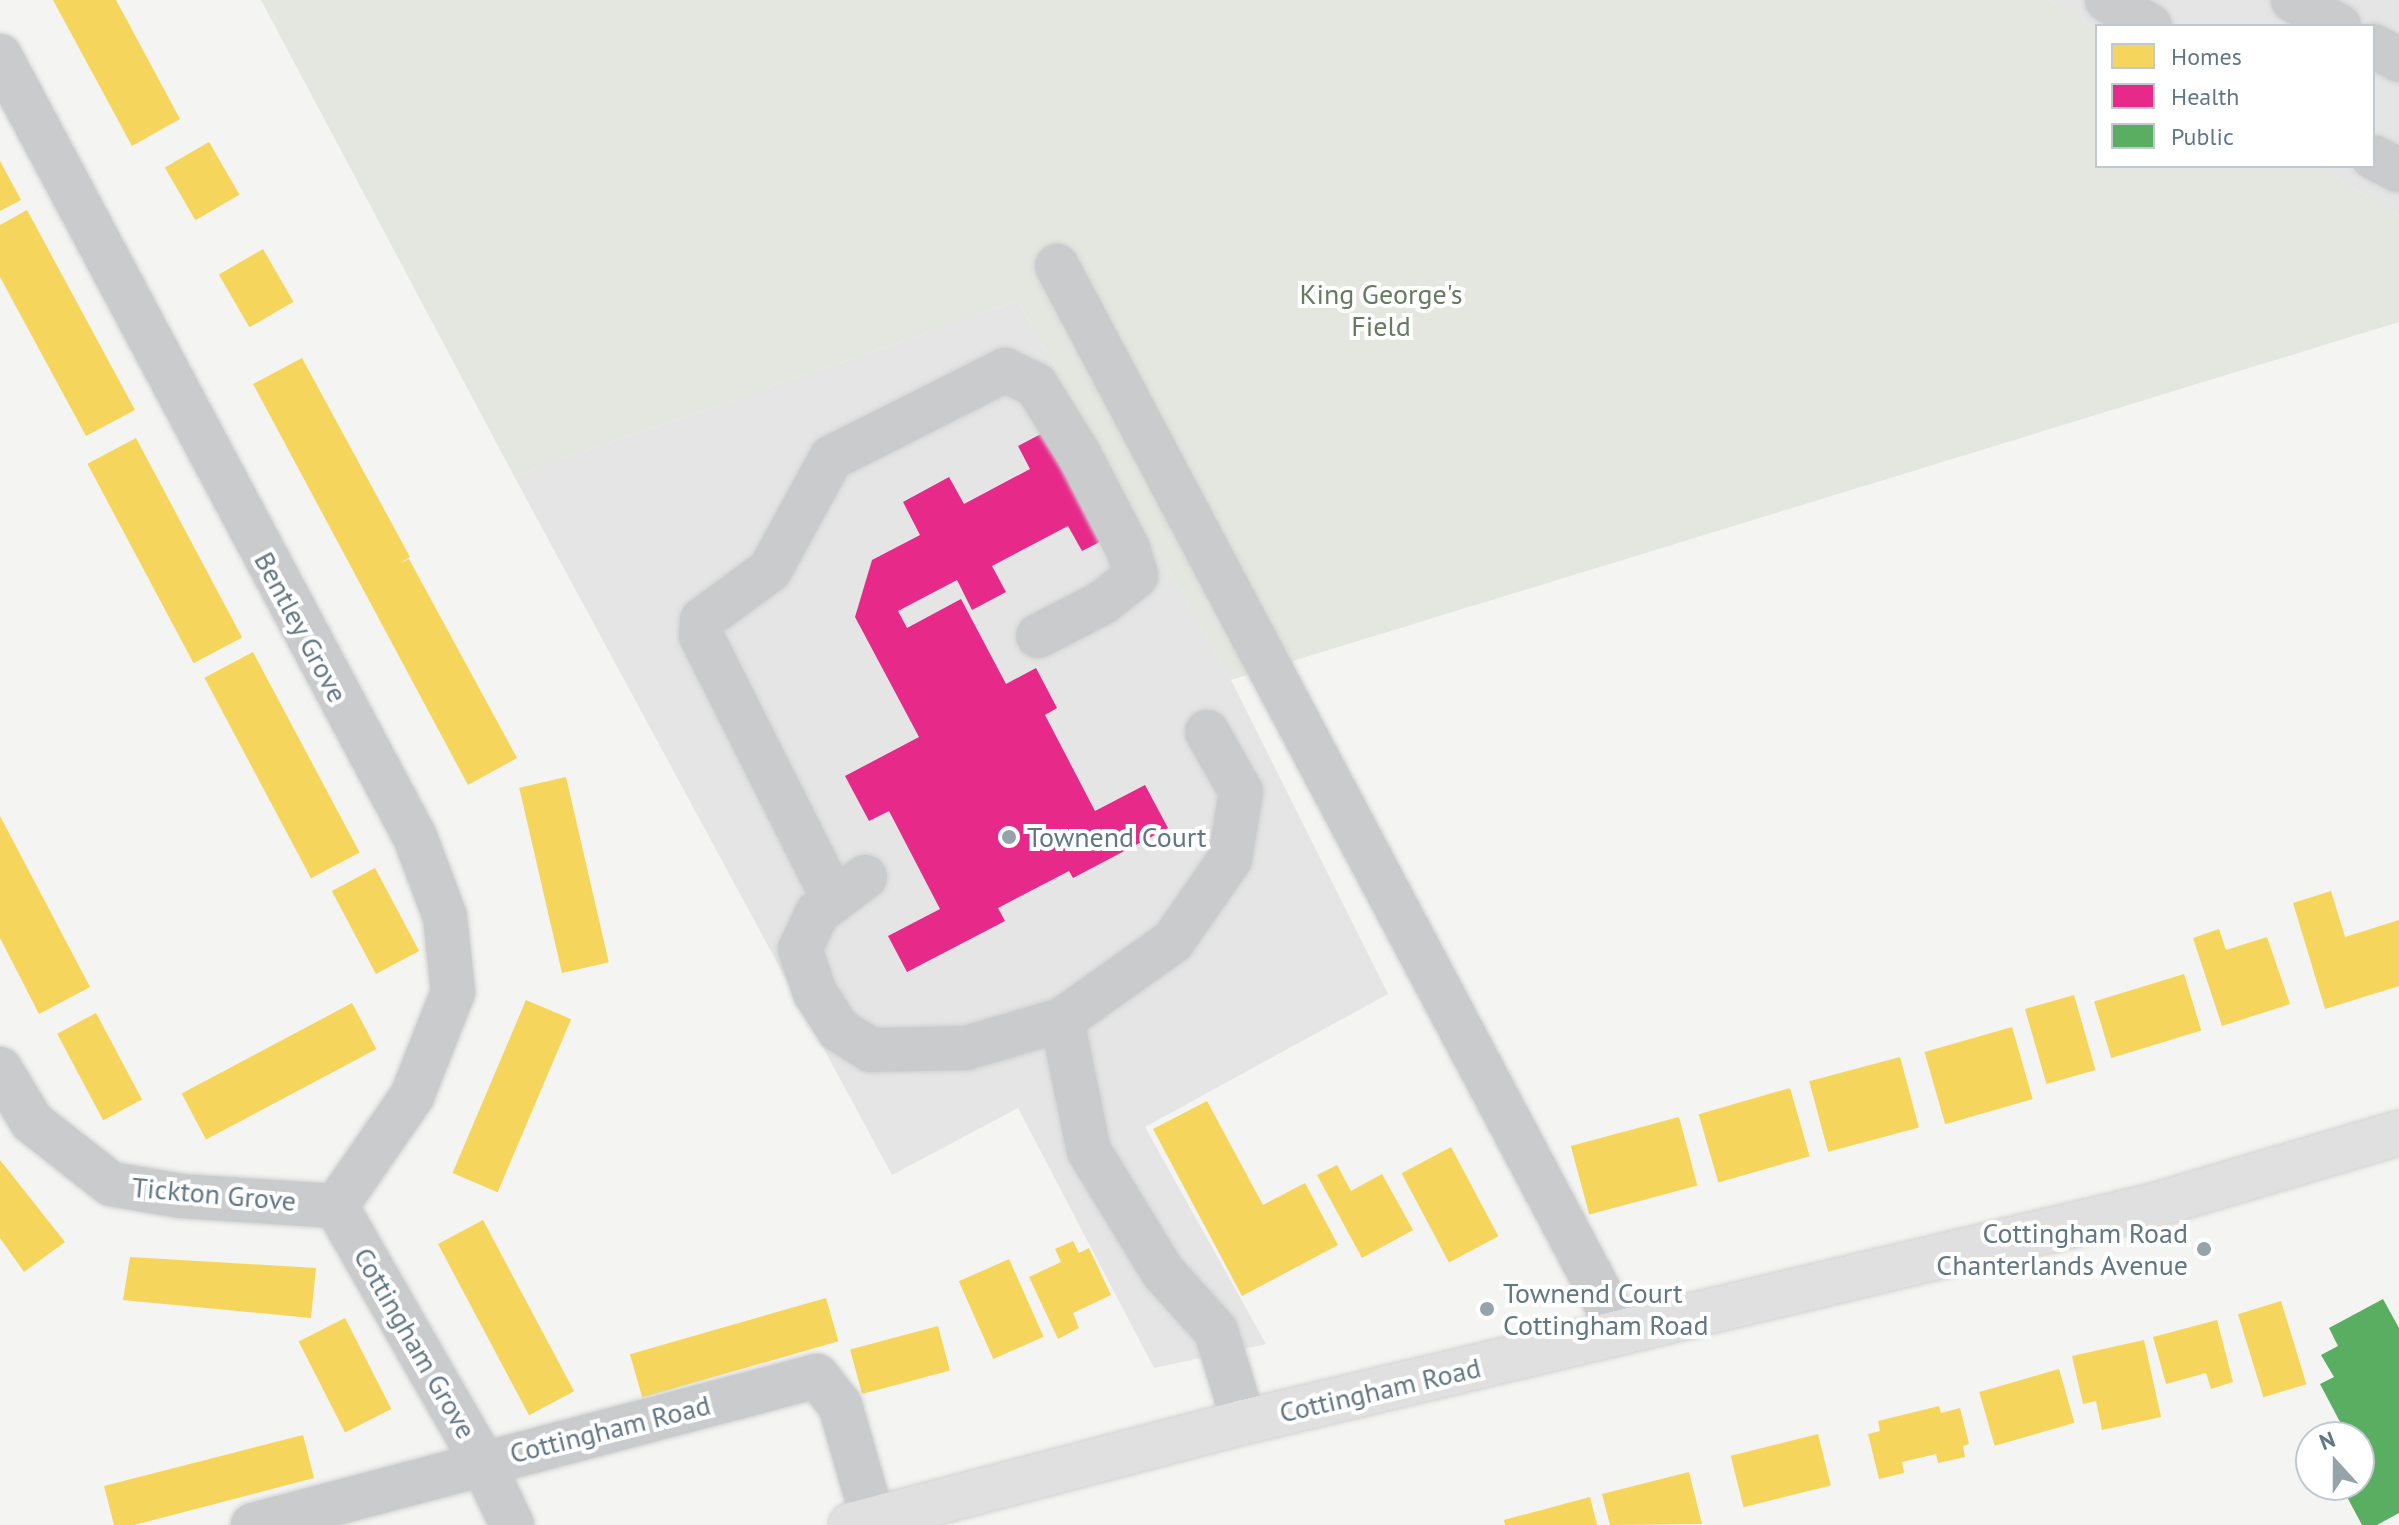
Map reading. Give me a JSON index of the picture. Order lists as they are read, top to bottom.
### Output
{
  "streets": {
    "main road": ["Cottingham Road"],
    "street": ["Bentley Grove", "Tickton Grove", "Cottingham Grove"]
  },
  "crossings": [
    ["Bentley Grove", "Tickton Grove"],
    ["Bentley Grove", "Cottingham Grove"],
    ["Tickton Grove", "Cottingham Grove"],
    ["Cottingham Grove", "Cottingham Road"]
  ],
  "parks": ["King George's Field"],
  "places": ["Townend Court", "Cottingham Road Chanterlands Avenue", "Townend Court Cottingham Road"],
  "legend": ["Homes", "Health", "Public"],
  "north": "top"
}
